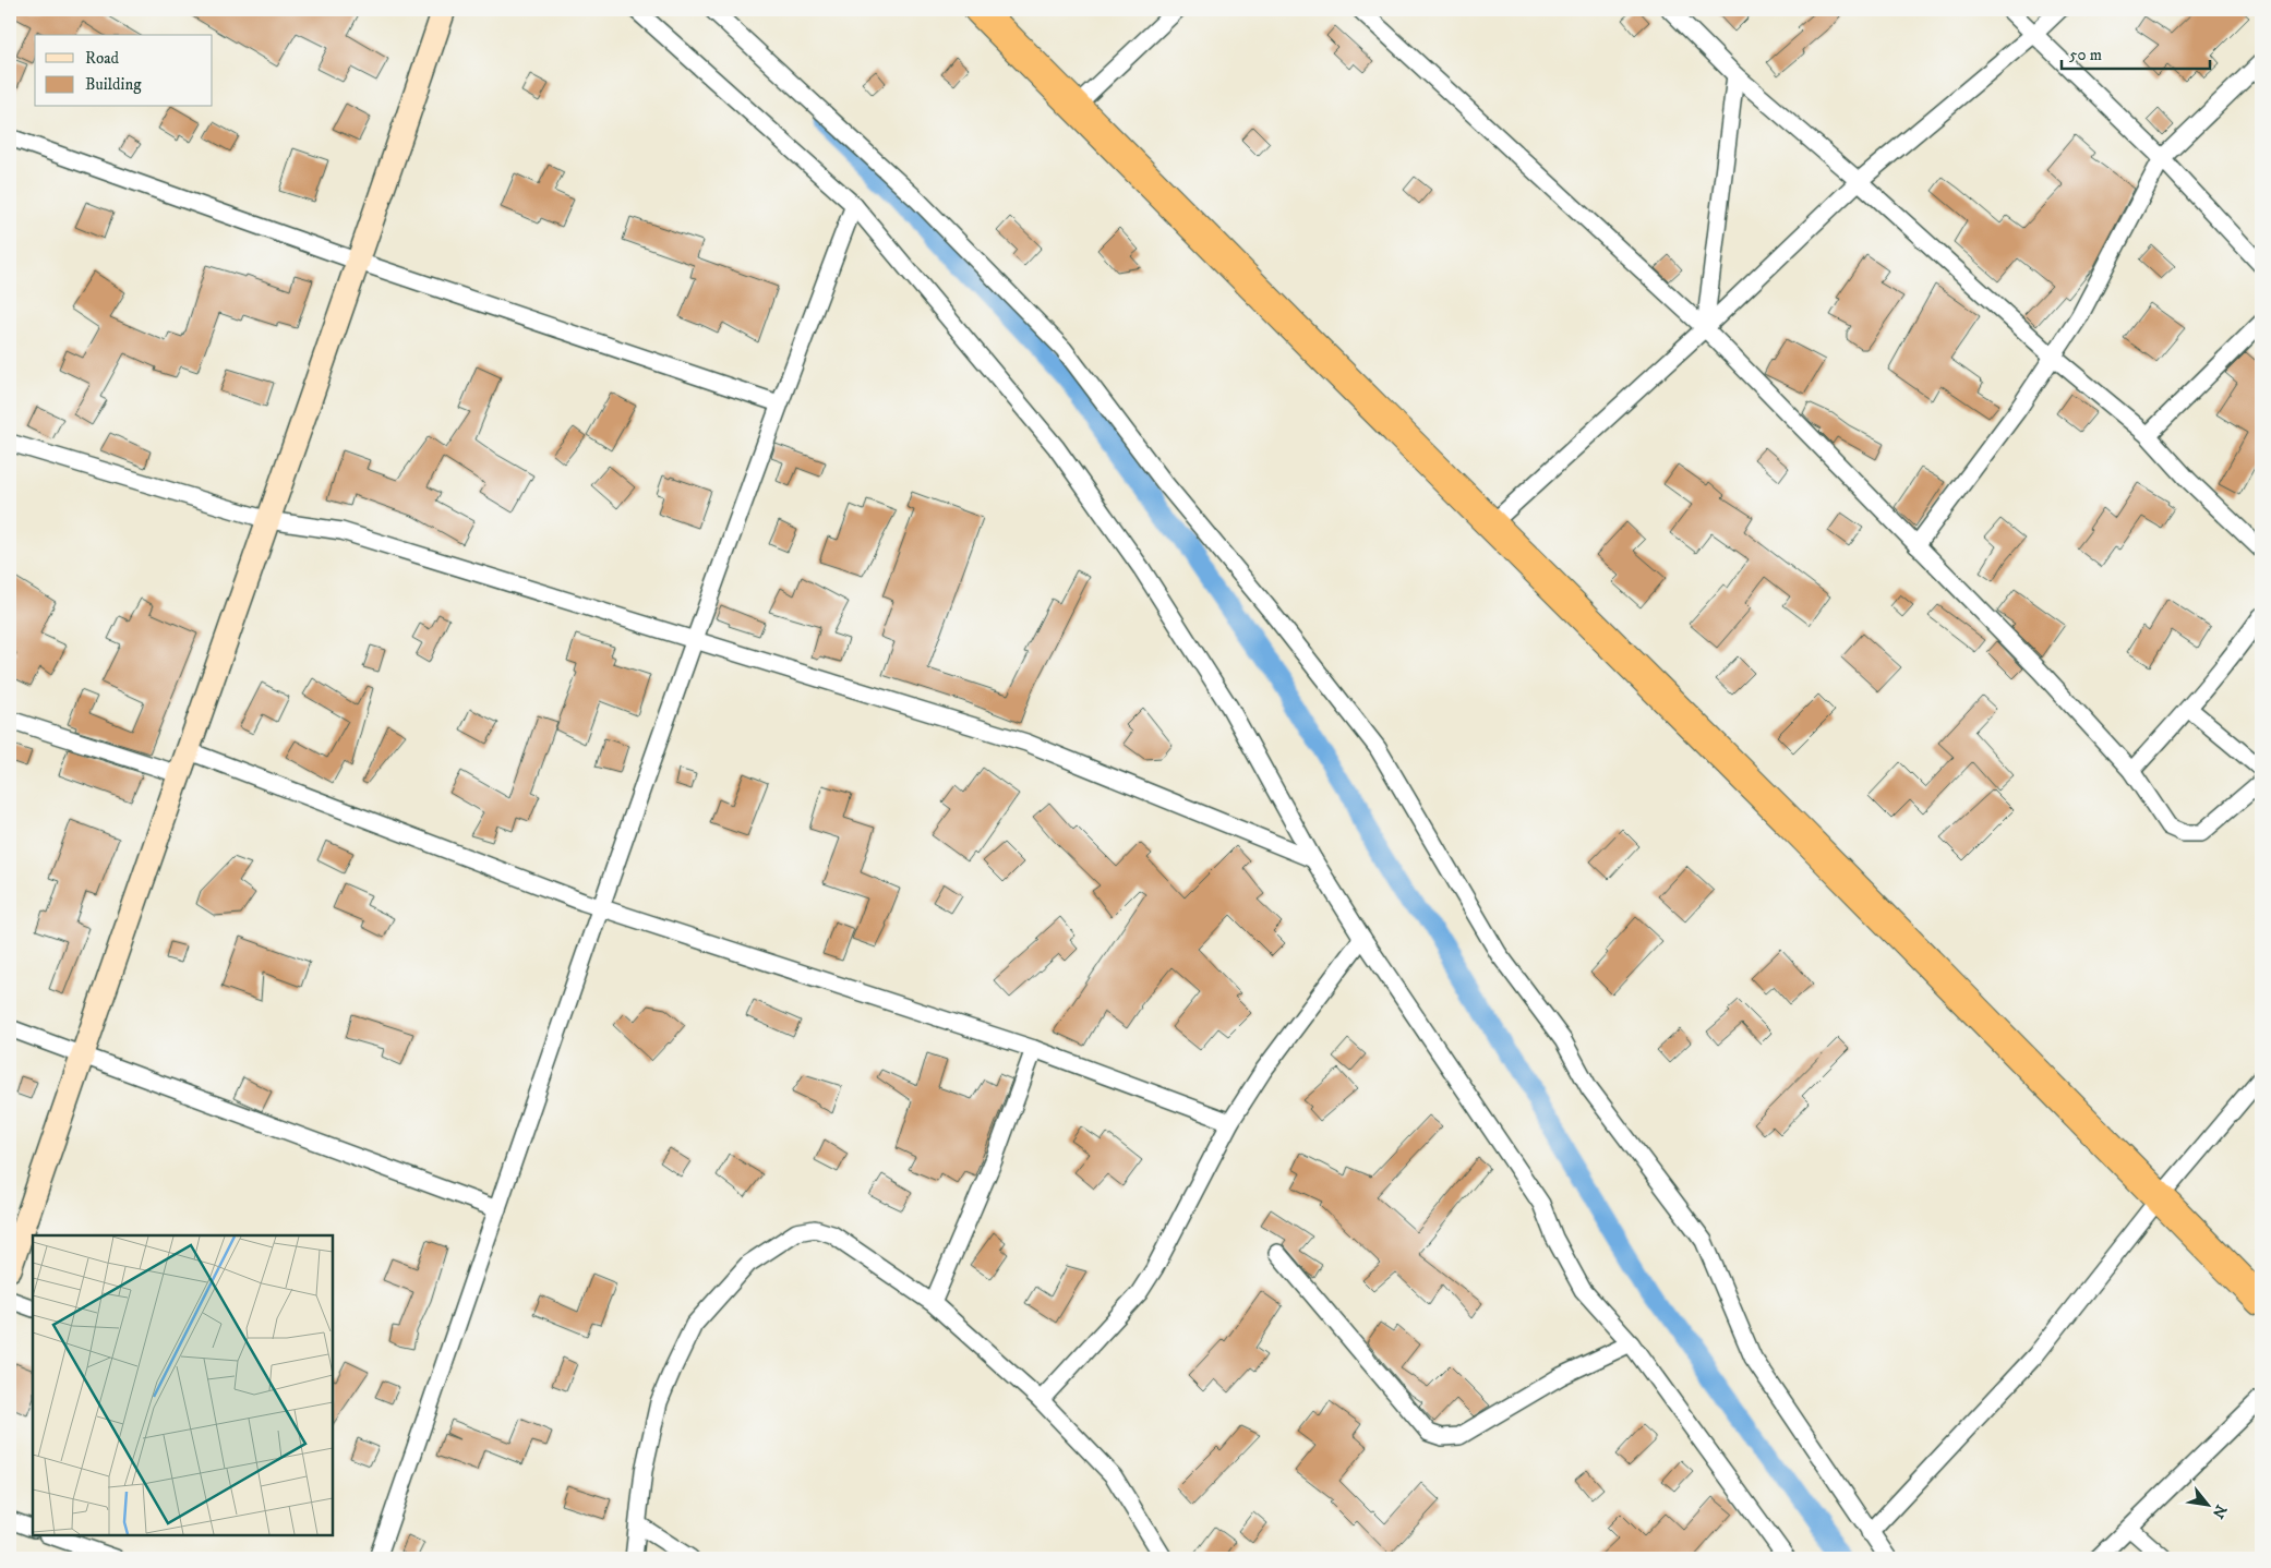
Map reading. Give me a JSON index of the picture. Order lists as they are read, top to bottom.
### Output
{
  "legend": ["Road", "Building"],
  "scale_bar": "50 m",
  "north": "bottom right"
}
